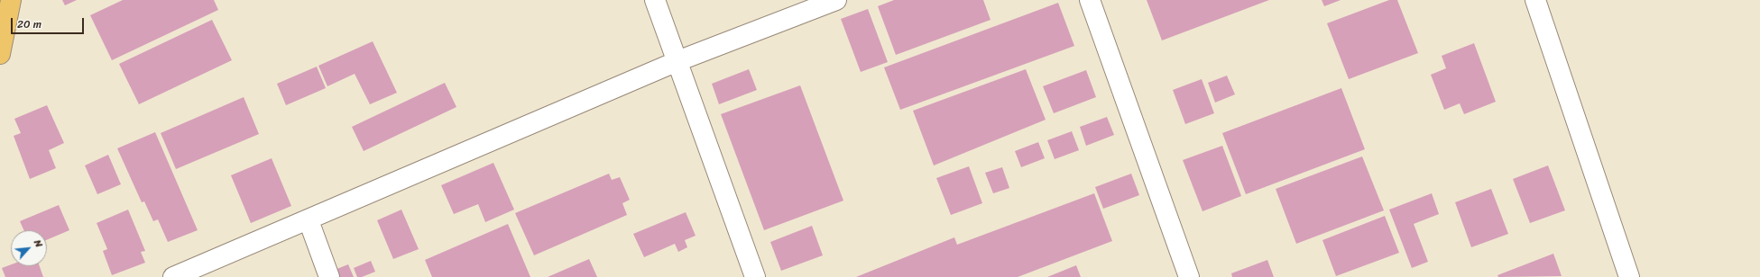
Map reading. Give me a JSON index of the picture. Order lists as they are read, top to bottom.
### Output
{
  "scale_bar": "20 m",
  "north": "top right"
}
